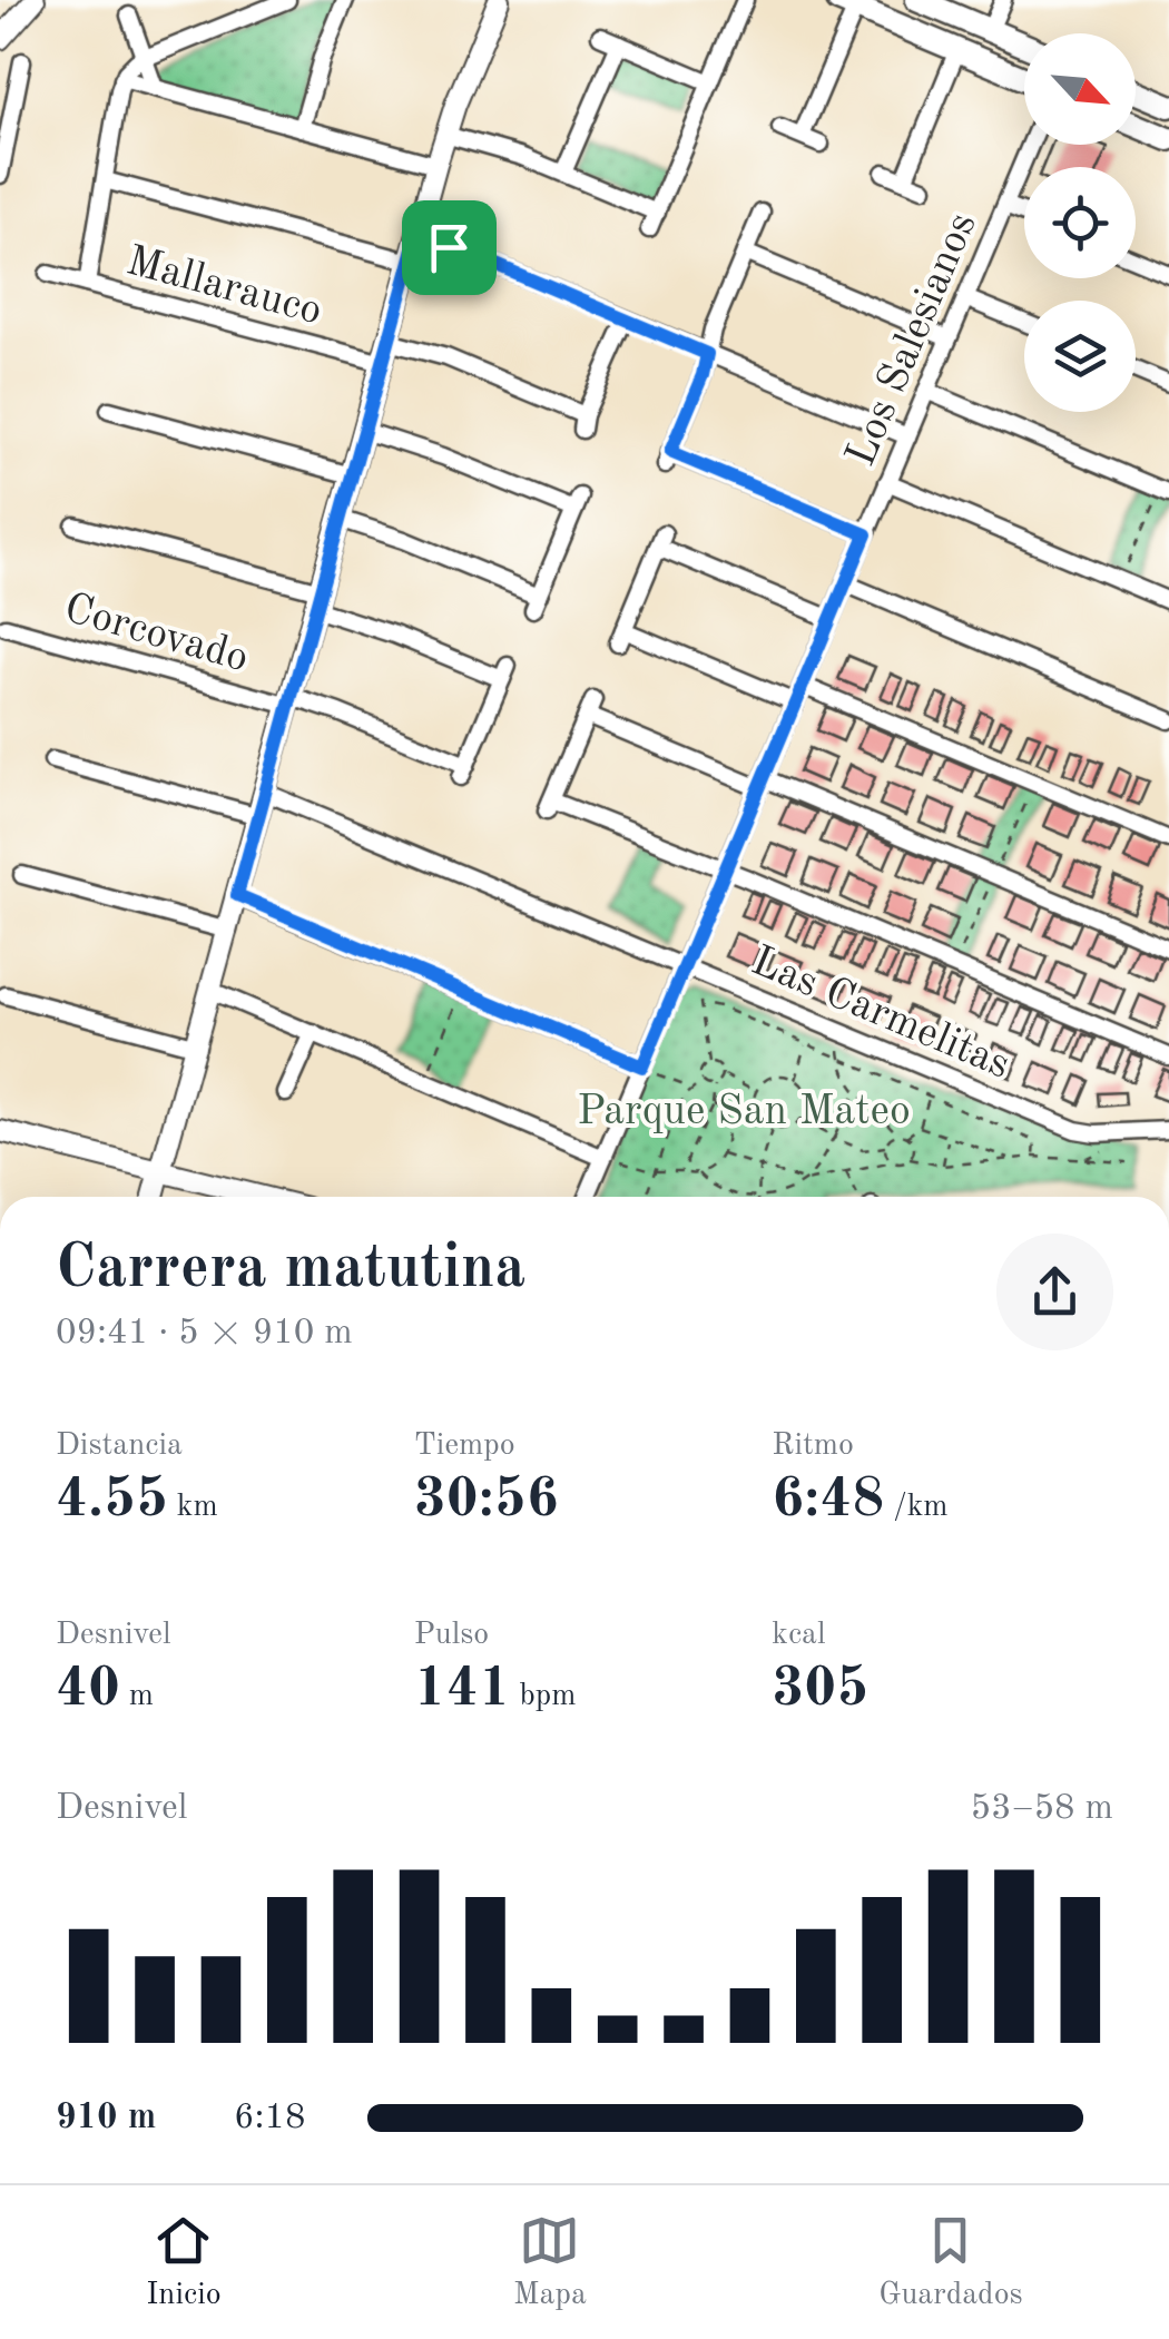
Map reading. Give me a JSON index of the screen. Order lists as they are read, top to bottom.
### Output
{
  "streets": {
    "street": [
      "Mallarauco",
      "Los Salesianos",
      "Corcovado",
      "Las Carmelitas"
    ]
  },
  "crossings": [
    ["Los Salesianos", "Las Carmelitas"]
  ],
  "parks": ["Parque San Mateo"],
  "north": "bottom right",
  "page": {
    "heading": ["Carrera matutina", "09:41 · 5 × 910 m"],
    "stats": [
      ["Distancia", "4.55 km"],
      ["Tiempo", "30:56"],
      ["Ritmo", "6:48 /km"],
      ["Desnivel", "40 m"],
      ["Pulso", "141 bpm"],
      ["kcal", "305"]
    ],
    "chart": ["Desnivel", "53–58 m"],
    "list": [
      {
        "name": "910 m",
        "note": "6:18"
      }
    ],
    "tabs": ["Inicio", "Mapa", "Guardados"]
  }
}
